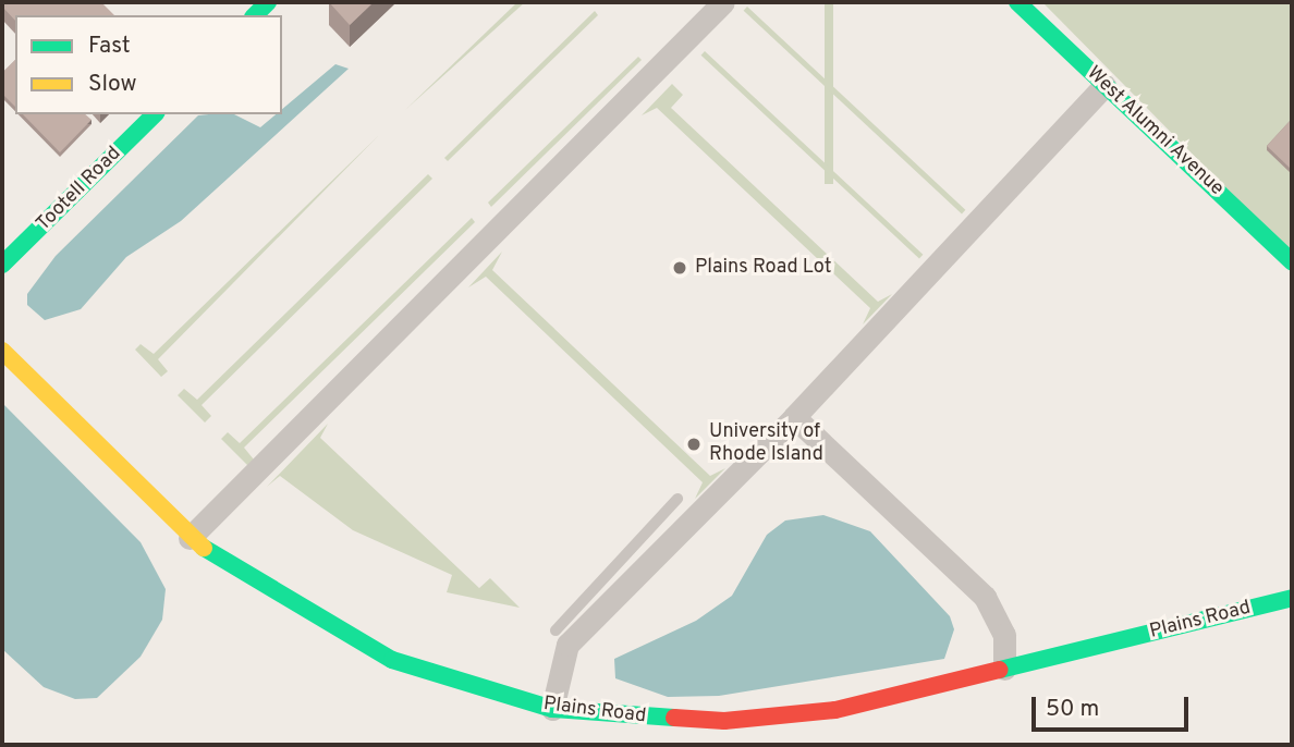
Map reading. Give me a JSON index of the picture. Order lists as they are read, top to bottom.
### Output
{
  "streets": {
    "street": ["West Alumni Avenue", "Tootell Road", "Plains Road"]
  },
  "places": ["Plains Road Lot", "University of Rhode Island"],
  "legend": ["Fast", "Slow"],
  "scale_bar": "50 m"
}
